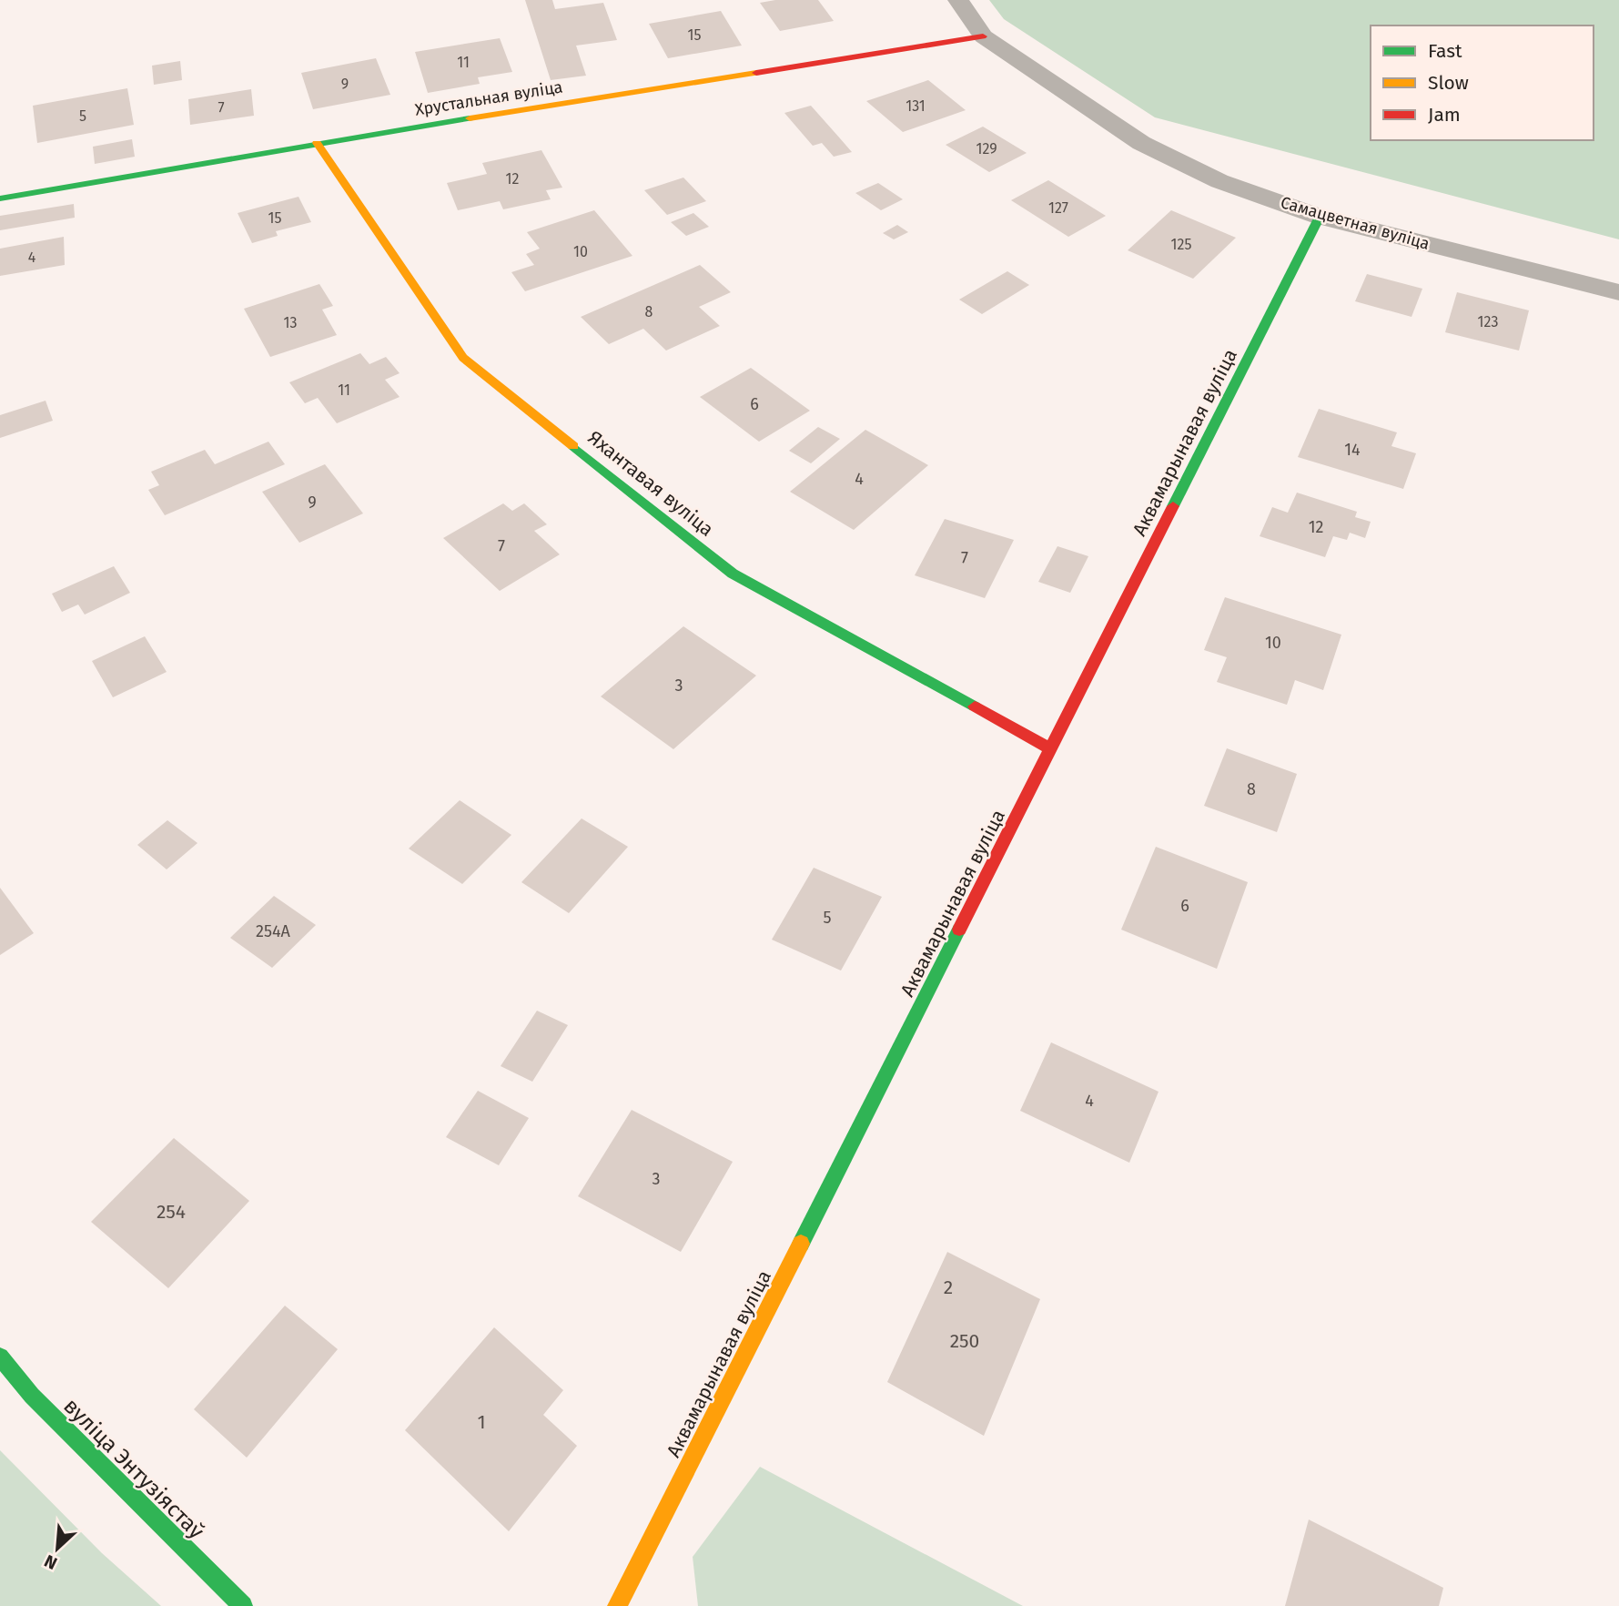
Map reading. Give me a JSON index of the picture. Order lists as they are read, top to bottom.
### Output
{
  "streets": {
    "street": [
      "Хрустальная вуліца",
      "Самацветная вуліца",
      "Аквамарынавая вуліца",
      "Яхантавая вуліца",
      "вуліца Энтузіястаў"
    ]
  },
  "crossings": [
    ["Хрустальная вуліца", "Самацветная вуліца"],
    ["Хрустальная вуліца", "Яхантавая вуліца"],
    ["Самацветная вуліца", "Аквамарынавая вуліца"],
    ["Аквамарынавая вуліца", "Яхантавая вуліца"]
  ],
  "house_numbers": [
    "15",
    "11",
    "9",
    "131",
    "7",
    "5",
    "129",
    "12",
    "127",
    "15",
    "125",
    "10",
    "4",
    "8",
    "123",
    "13",
    "11",
    "6",
    "14",
    "4",
    "9",
    "12",
    "7",
    "7",
    "10",
    "3",
    "8",
    "6",
    "5",
    "254А",
    "4",
    "3",
    "254",
    "2",
    "250",
    "1"
  ],
  "legend": ["Fast", "Slow", "Jam"],
  "north": "bottom left"
}
